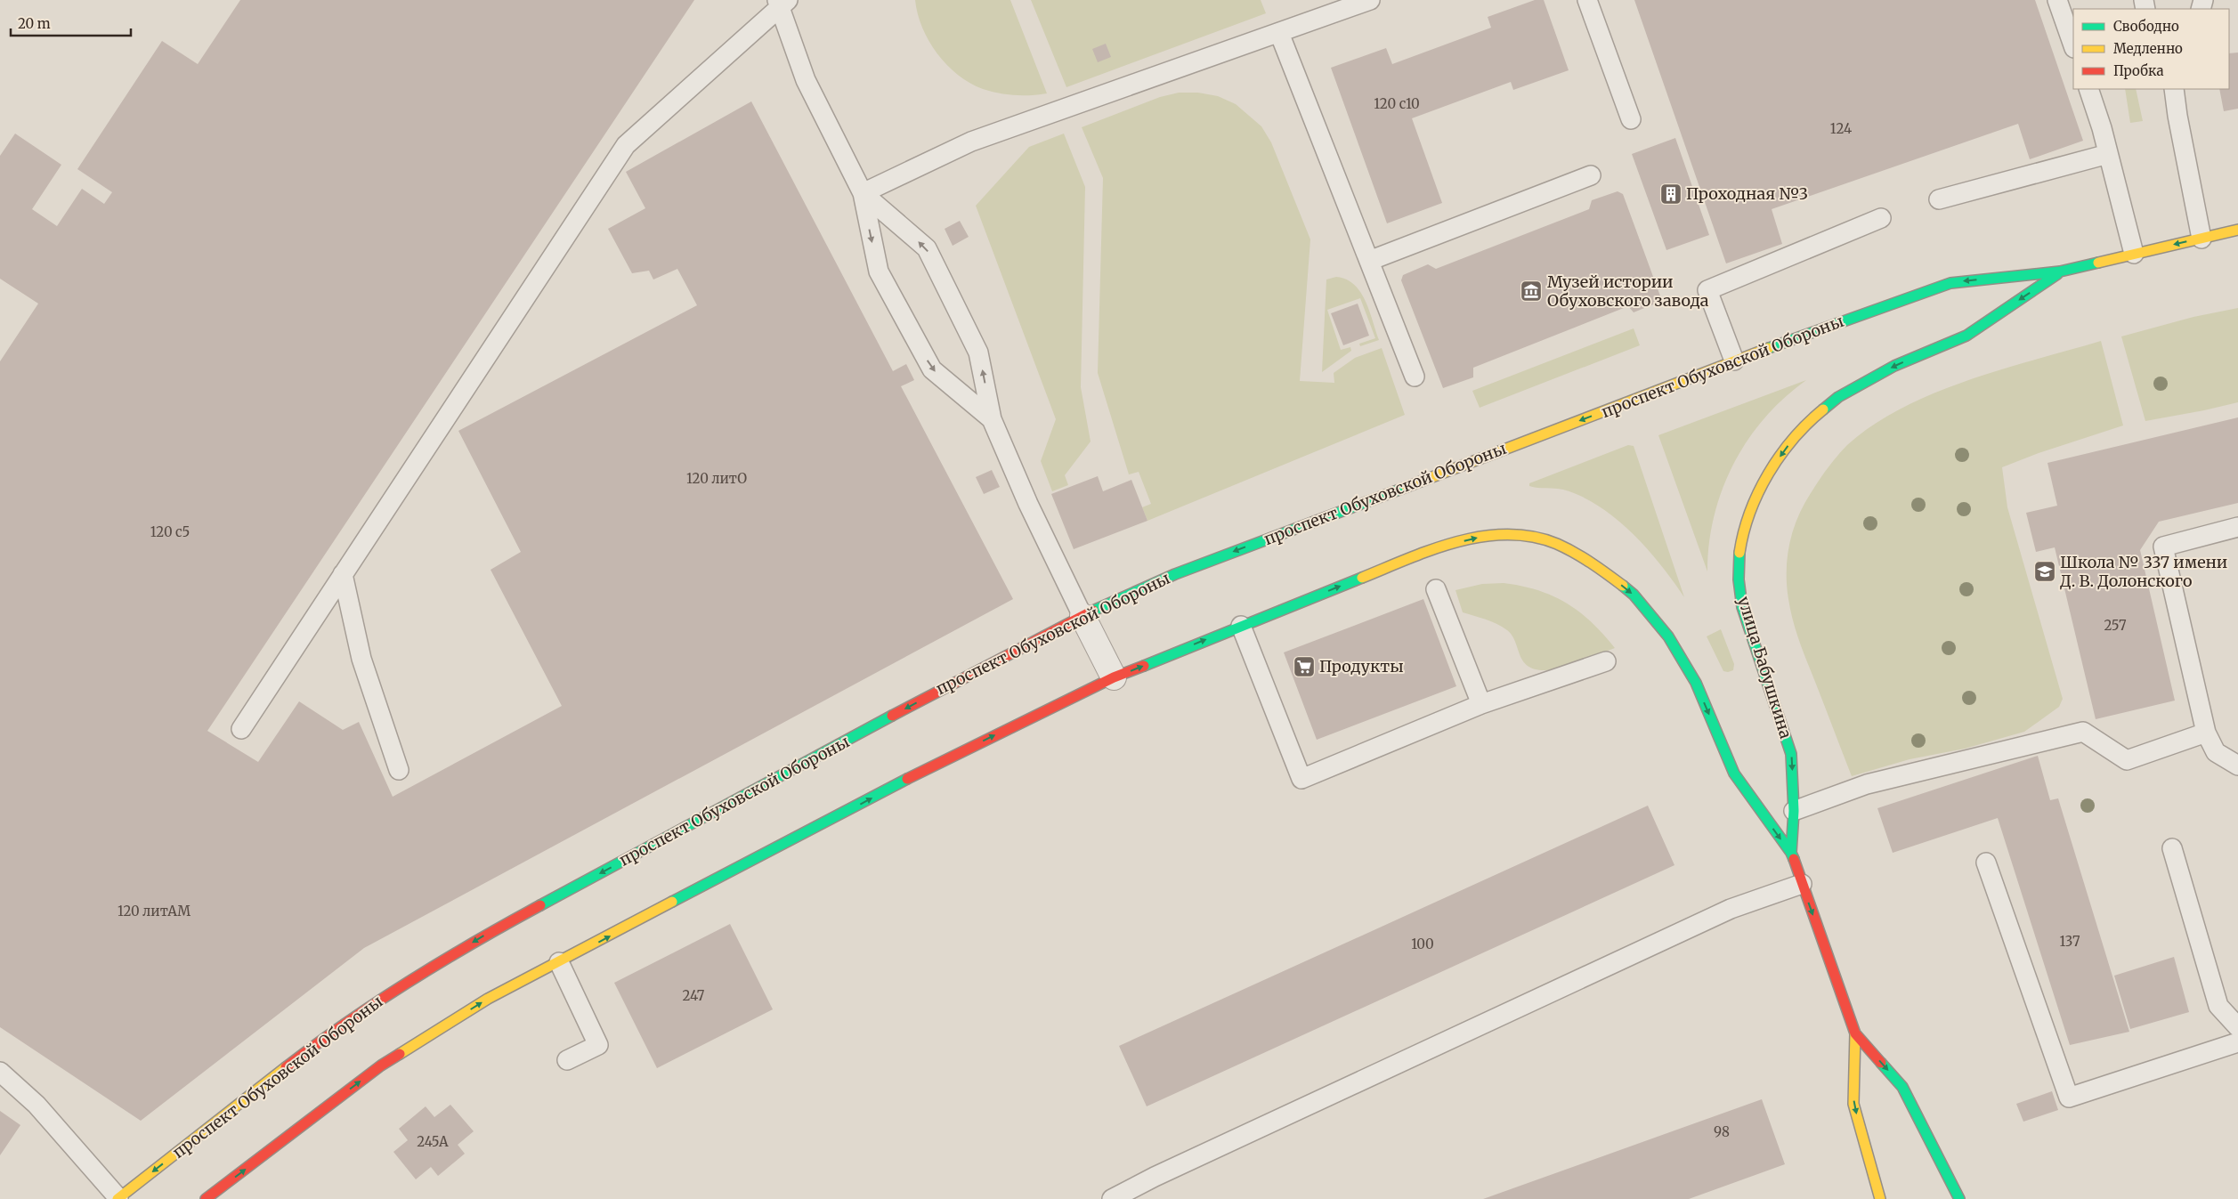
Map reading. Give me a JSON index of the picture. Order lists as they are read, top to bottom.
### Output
{
  "streets": {
    "main road": ["проспект Обуховской Обороны", "улица Бабушкина"]
  },
  "crossings": [
    ["проспект Обуховской Обороны", "улица Бабушкина"]
  ],
  "places": {
    "building": ["Проходная №3"],
    "museum": ["Музей истории Обуховского завода"],
    "school or university": ["Школа № 337 имени Д. В. Долонского"],
    "supermarket": ["Продукты"]
  },
  "house_numbers": [
    "120 с10",
    "124",
    "120 литО",
    "120 с5",
    "257",
    "120 литАМ",
    "137",
    "100",
    "247",
    "98",
    "245А"
  ],
  "legend": ["Свободно", "Медленно", "Пробка"],
  "scale_bar": "20 m"
}
